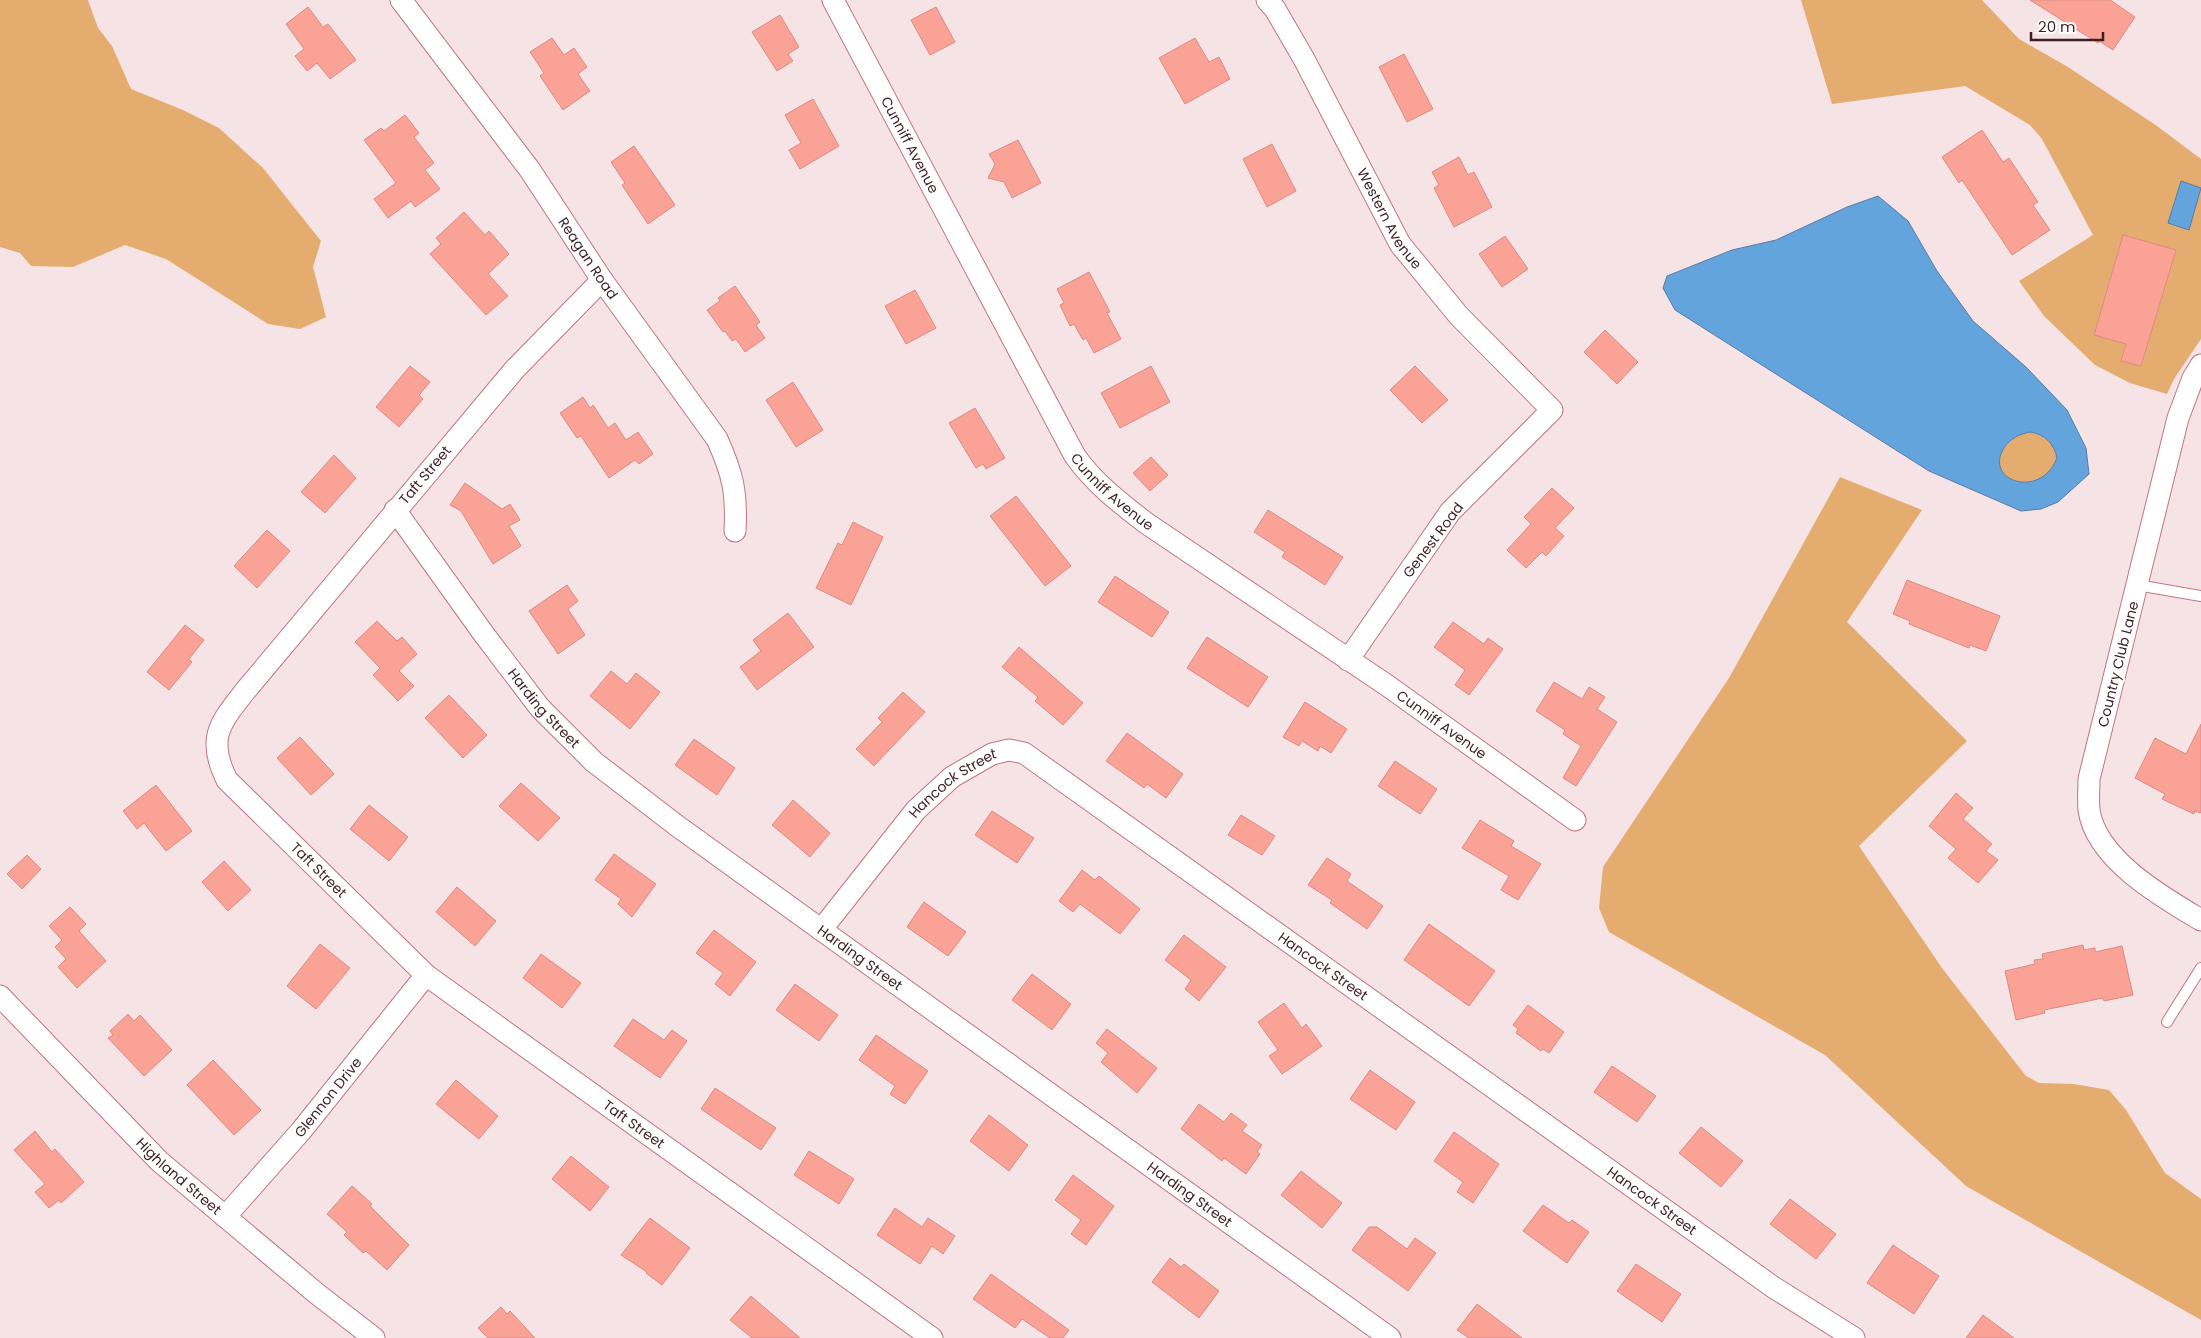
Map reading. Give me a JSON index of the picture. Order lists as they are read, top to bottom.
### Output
{
  "streets": {
    "street": [
      "Cunniff Avenue",
      "Western Avenue",
      "Reagan Road",
      "Taft Street",
      "Genest Road",
      "Country Club Lane",
      "Harding Street",
      "Hancock Street",
      "Glennon Drive",
      "Highland Street"
    ]
  },
  "crossings": [
    ["Cunniff Avenue", "Genest Road"],
    ["Western Avenue", "Genest Road"],
    ["Reagan Road", "Taft Street"],
    ["Taft Street", "Harding Street"],
    ["Taft Street", "Glennon Drive"],
    ["Harding Street", "Hancock Street"],
    ["Glennon Drive", "Highland Street"]
  ],
  "scale_bar": "20 m"
}
